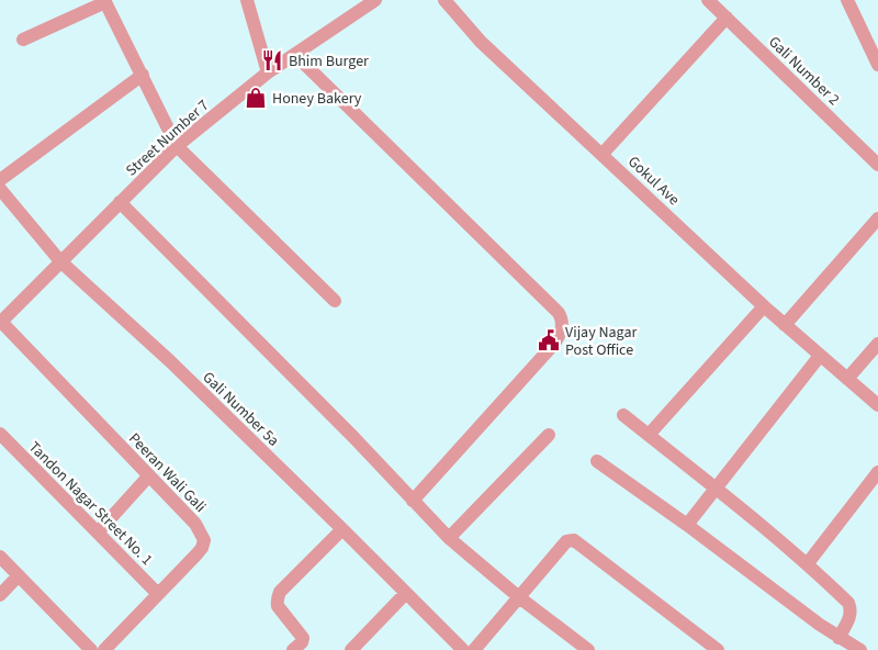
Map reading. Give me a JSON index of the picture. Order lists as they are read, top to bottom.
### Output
{
  "streets": {
    "street": [
      "Gali Number 2",
      "Street Number 7",
      "Gokul Ave",
      "Gali Number 5a",
      "Peeran Wali Gali",
      "Tandon Nagar Street No. 1"
    ]
  },
  "crossings": [
    ["Street Number 7", "Gali Number 5a"],
    ["Street Number 7", "Peeran Wali Gali"],
    ["Peeran Wali Gali", "Tandon Nagar Street No. 1"]
  ],
  "places": {
    "restaurant": ["Bhim Burger"],
    "shop": ["Honey Bakery"],
    "public building": ["Vijay Nagar Post Office"]
  }
}
